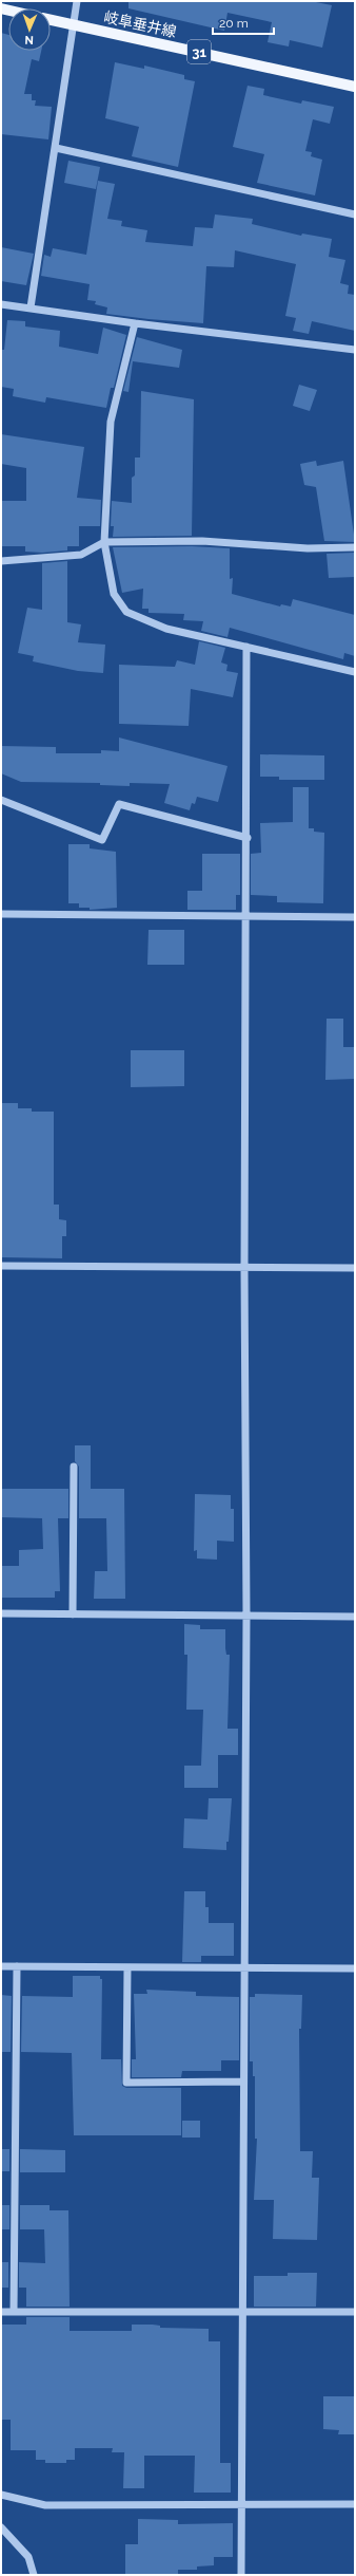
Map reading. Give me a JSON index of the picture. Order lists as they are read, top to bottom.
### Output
{
  "streets": {
    "main road": ["岐阜垂井線", "31"]
  },
  "scale_bar": "20 m",
  "north": "bottom"
}
